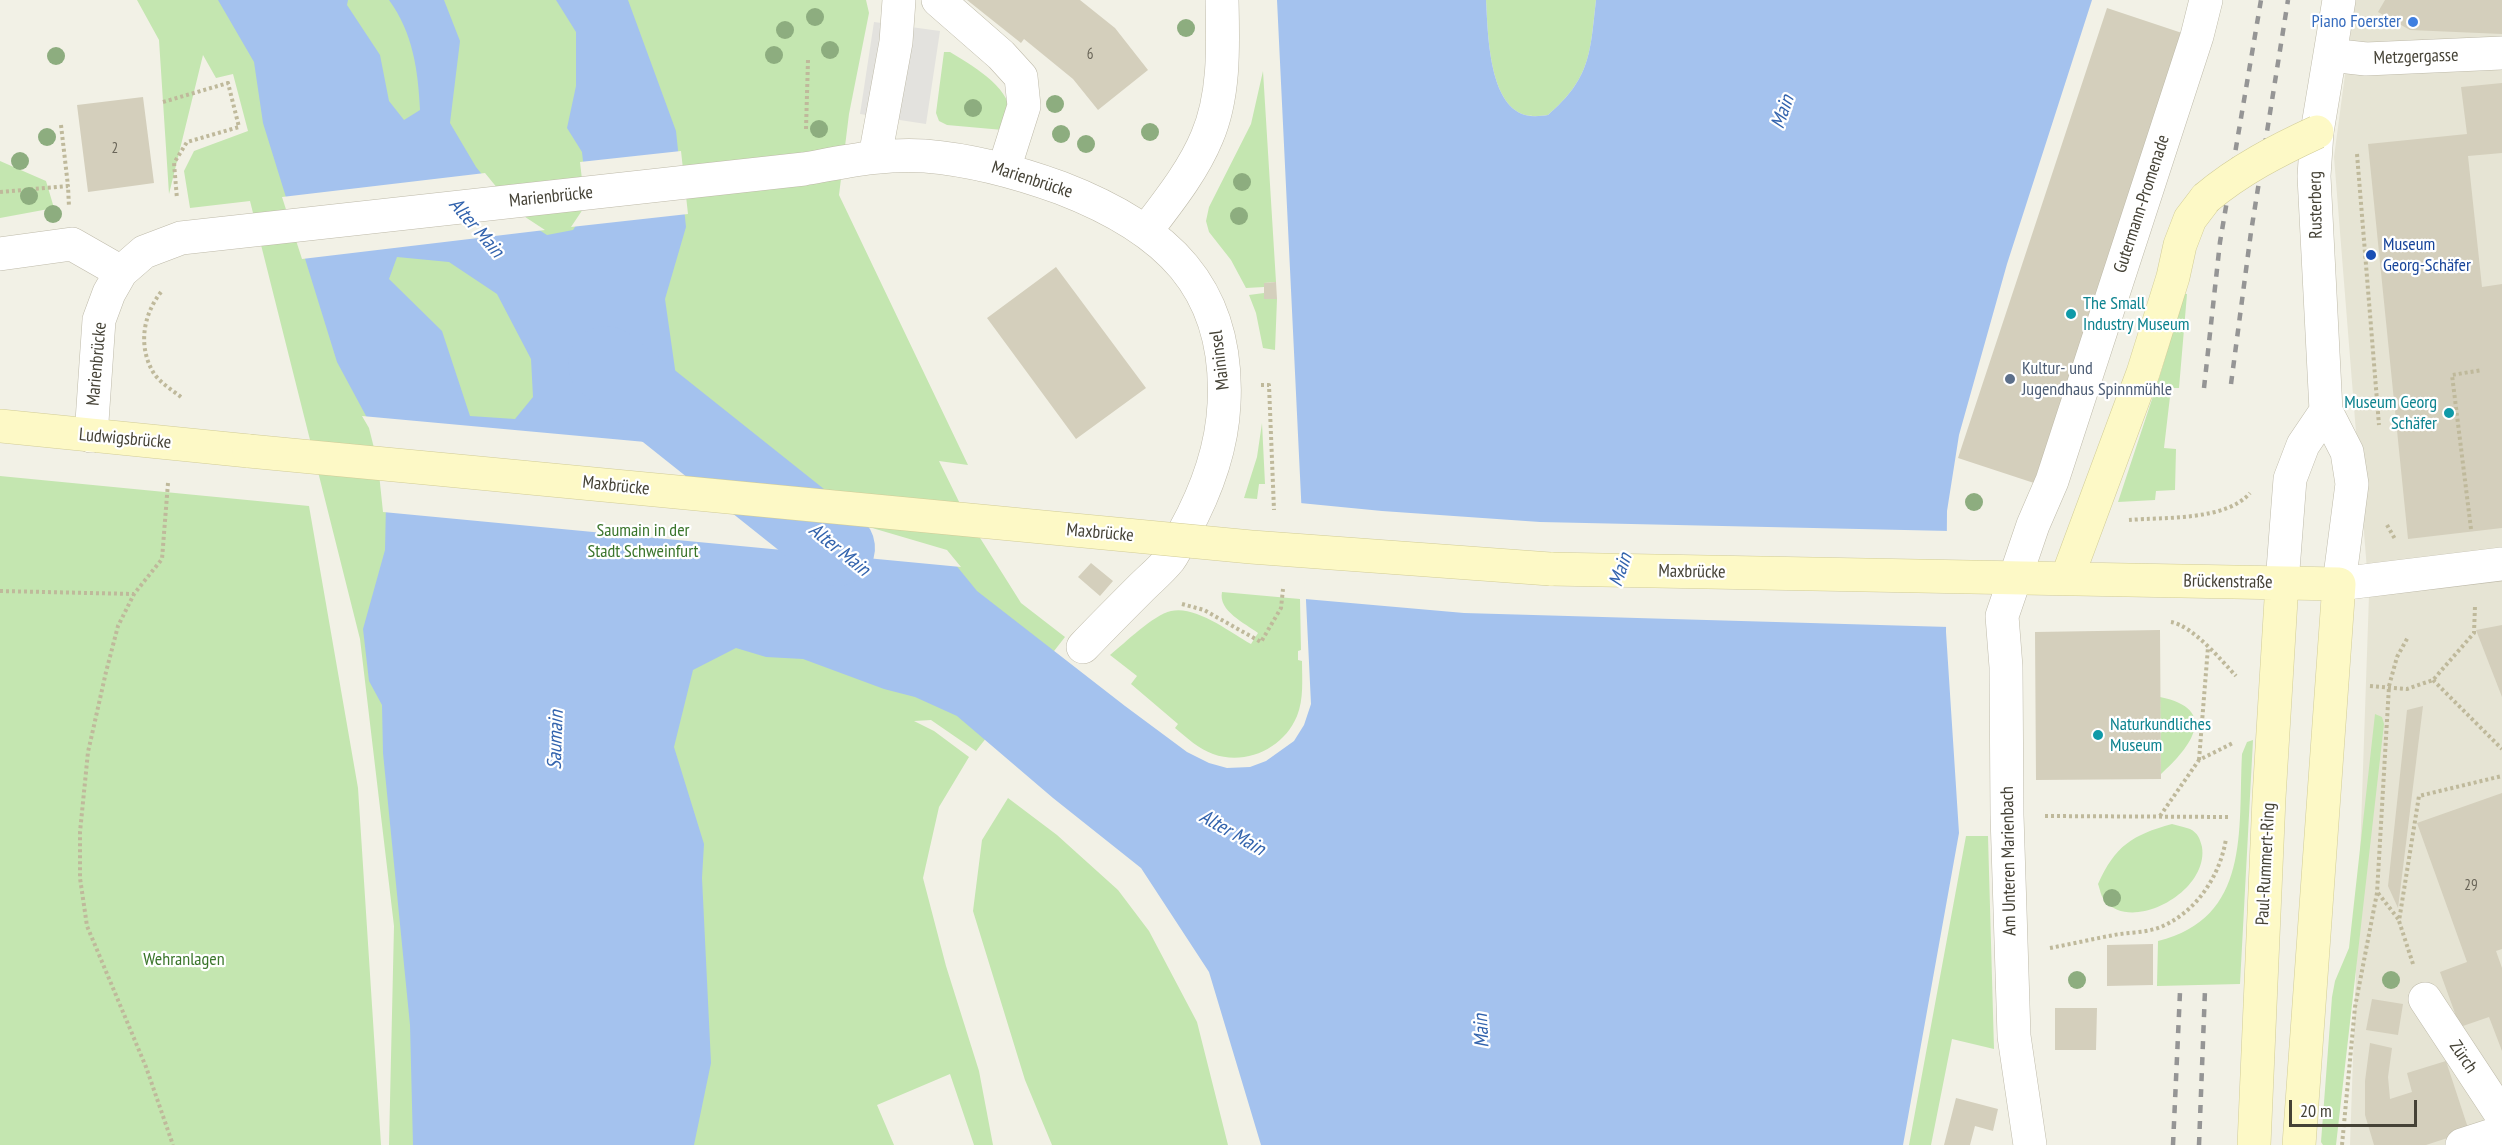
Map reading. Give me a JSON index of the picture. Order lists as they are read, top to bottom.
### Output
{
  "streets": {
    "main road": [
      "Ludwigsbrücke",
      "Maxbrücke",
      "Brückenstraße",
      "Paul-Rummert-Ring"
    ],
    "street": [
      "Metzgergasse",
      "Marienbrücke",
      "Gutermann-Promenade",
      "Rusterberg",
      "Maininsel",
      "Am Unteren Marienbach",
      "Zürch"
    ]
  },
  "crossings": [
    ["Metzgergasse", "Rusterberg"],
    ["Marienbrücke", "Maininsel"],
    ["Marienbrücke", "Ludwigsbrücke"],
    ["Gutermann-Promenade", "Brückenstraße"],
    ["Gutermann-Promenade", "Am Unteren Marienbach"],
    ["Rusterberg", "Brückenstraße"],
    ["Ludwigsbrücke", "Maxbrücke"],
    ["Maxbrücke", "Brückenstraße"],
    ["Brückenstraße", "Am Unteren Marienbach"],
    ["Brückenstraße", "Paul-Rummert-Ring"]
  ],
  "water": ["Main", "Alter Main", "Saumain"],
  "parks": ["Saumain in der Stadt Schweinfurt", "Wehranlagen"],
  "places": [
    "Piano Foerster",
    "Museum Georg-Schäfer",
    "The Small Industry Museum",
    "Kultur- und Jugendhaus Spinnmühle",
    "Museum Georg Schäfer",
    "Naturkundliches Museum"
  ],
  "house_numbers": ["6", "2", "29"],
  "scale_bar": "20 m"
}
